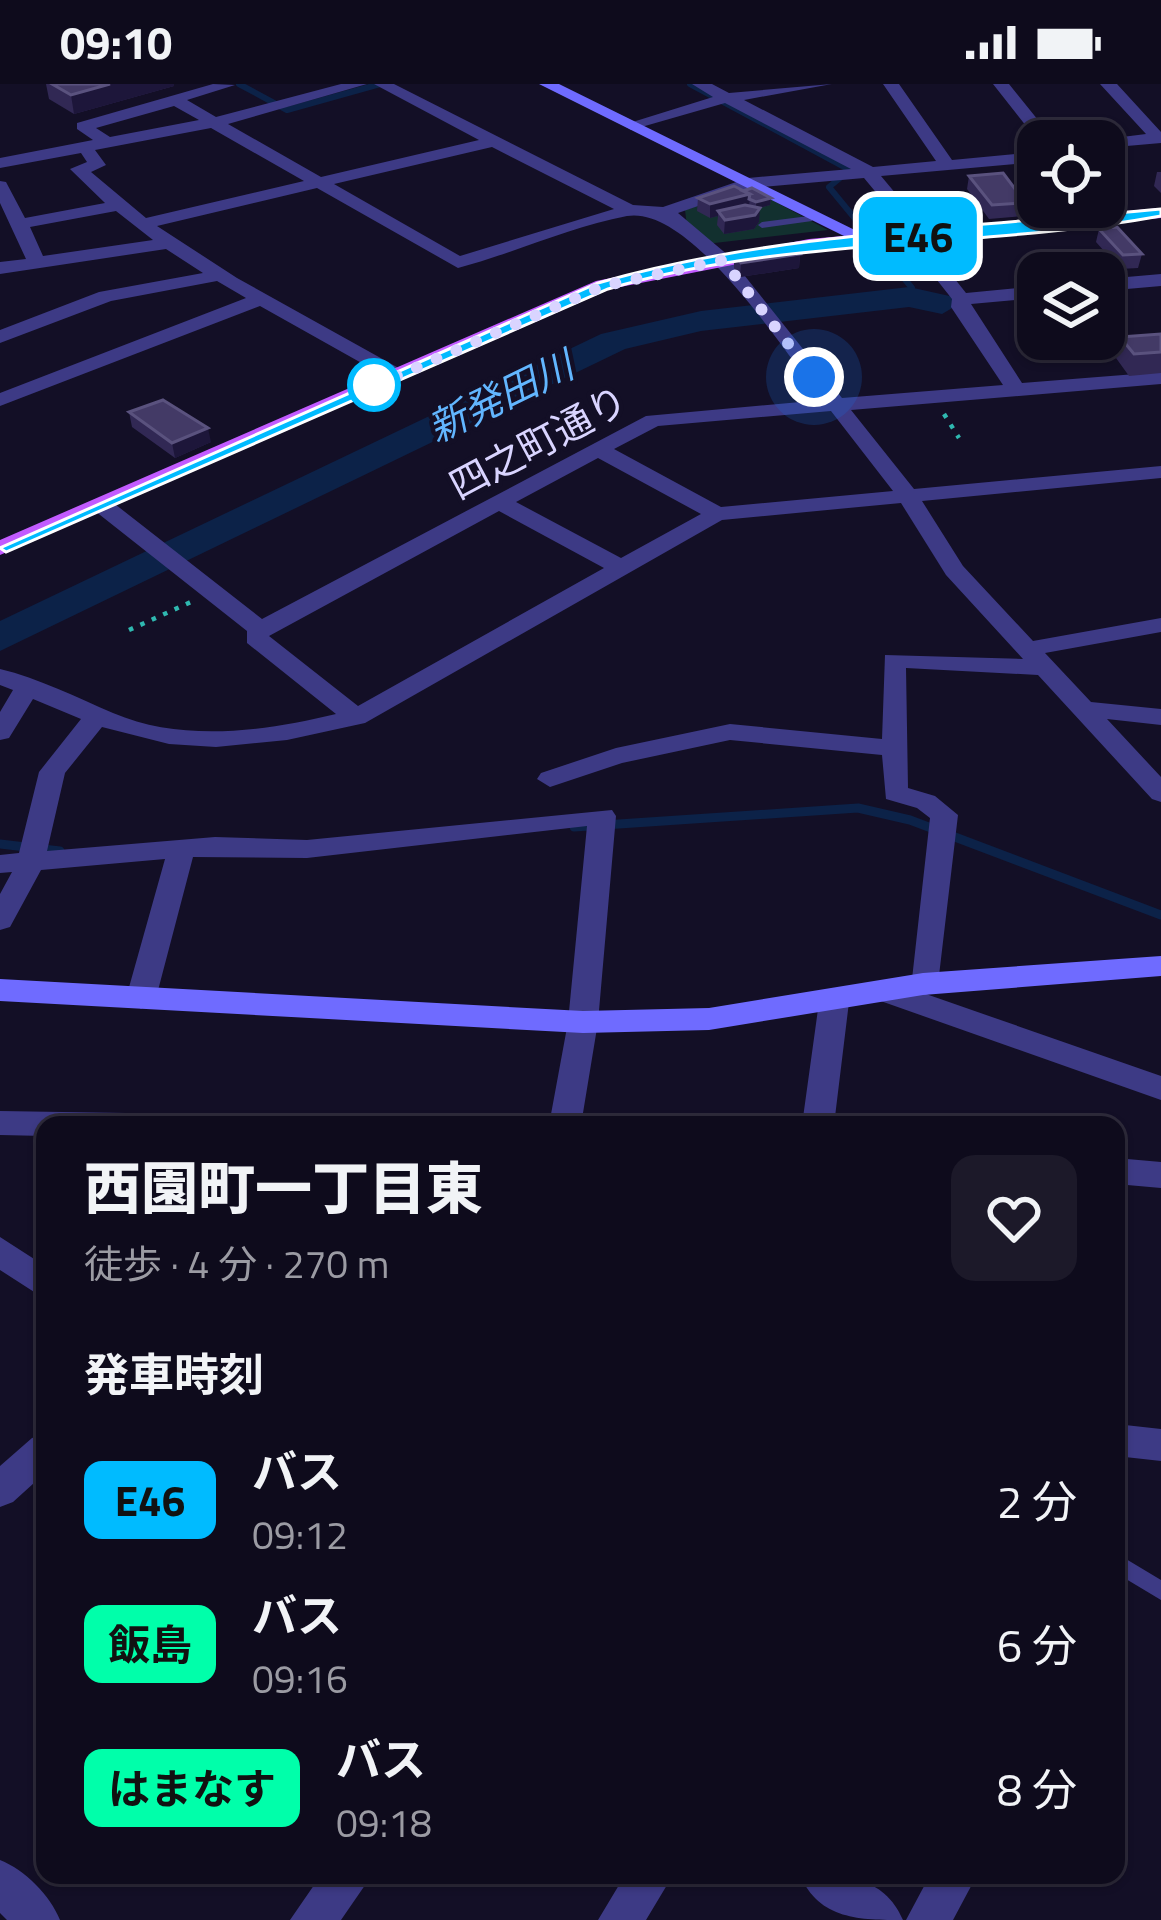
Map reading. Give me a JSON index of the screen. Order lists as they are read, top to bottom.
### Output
{
  "streets": {
    "street": ["四之町通り"]
  },
  "water": ["新発田川"],
  "lines": ["bus line E46"],
  "page": {
    "status": "09:10",
    "on_map": "E46",
    "heading": [
      ["西園町一丁目東", "徒歩 · 4 分 · 270 m"],
      "発車時刻"
    ],
    "list": [
      {
        "mark": "E46",
        "name": "バス",
        "note": "09:12",
        "value": "2 分"
      },
      {
        "mark": "飯島",
        "name": "バス",
        "note": "09:16",
        "value": "6 分"
      },
      {
        "mark": "はまなす",
        "name": "バス",
        "note": "09:18",
        "value": "8 分"
      }
    ]
  }
}
